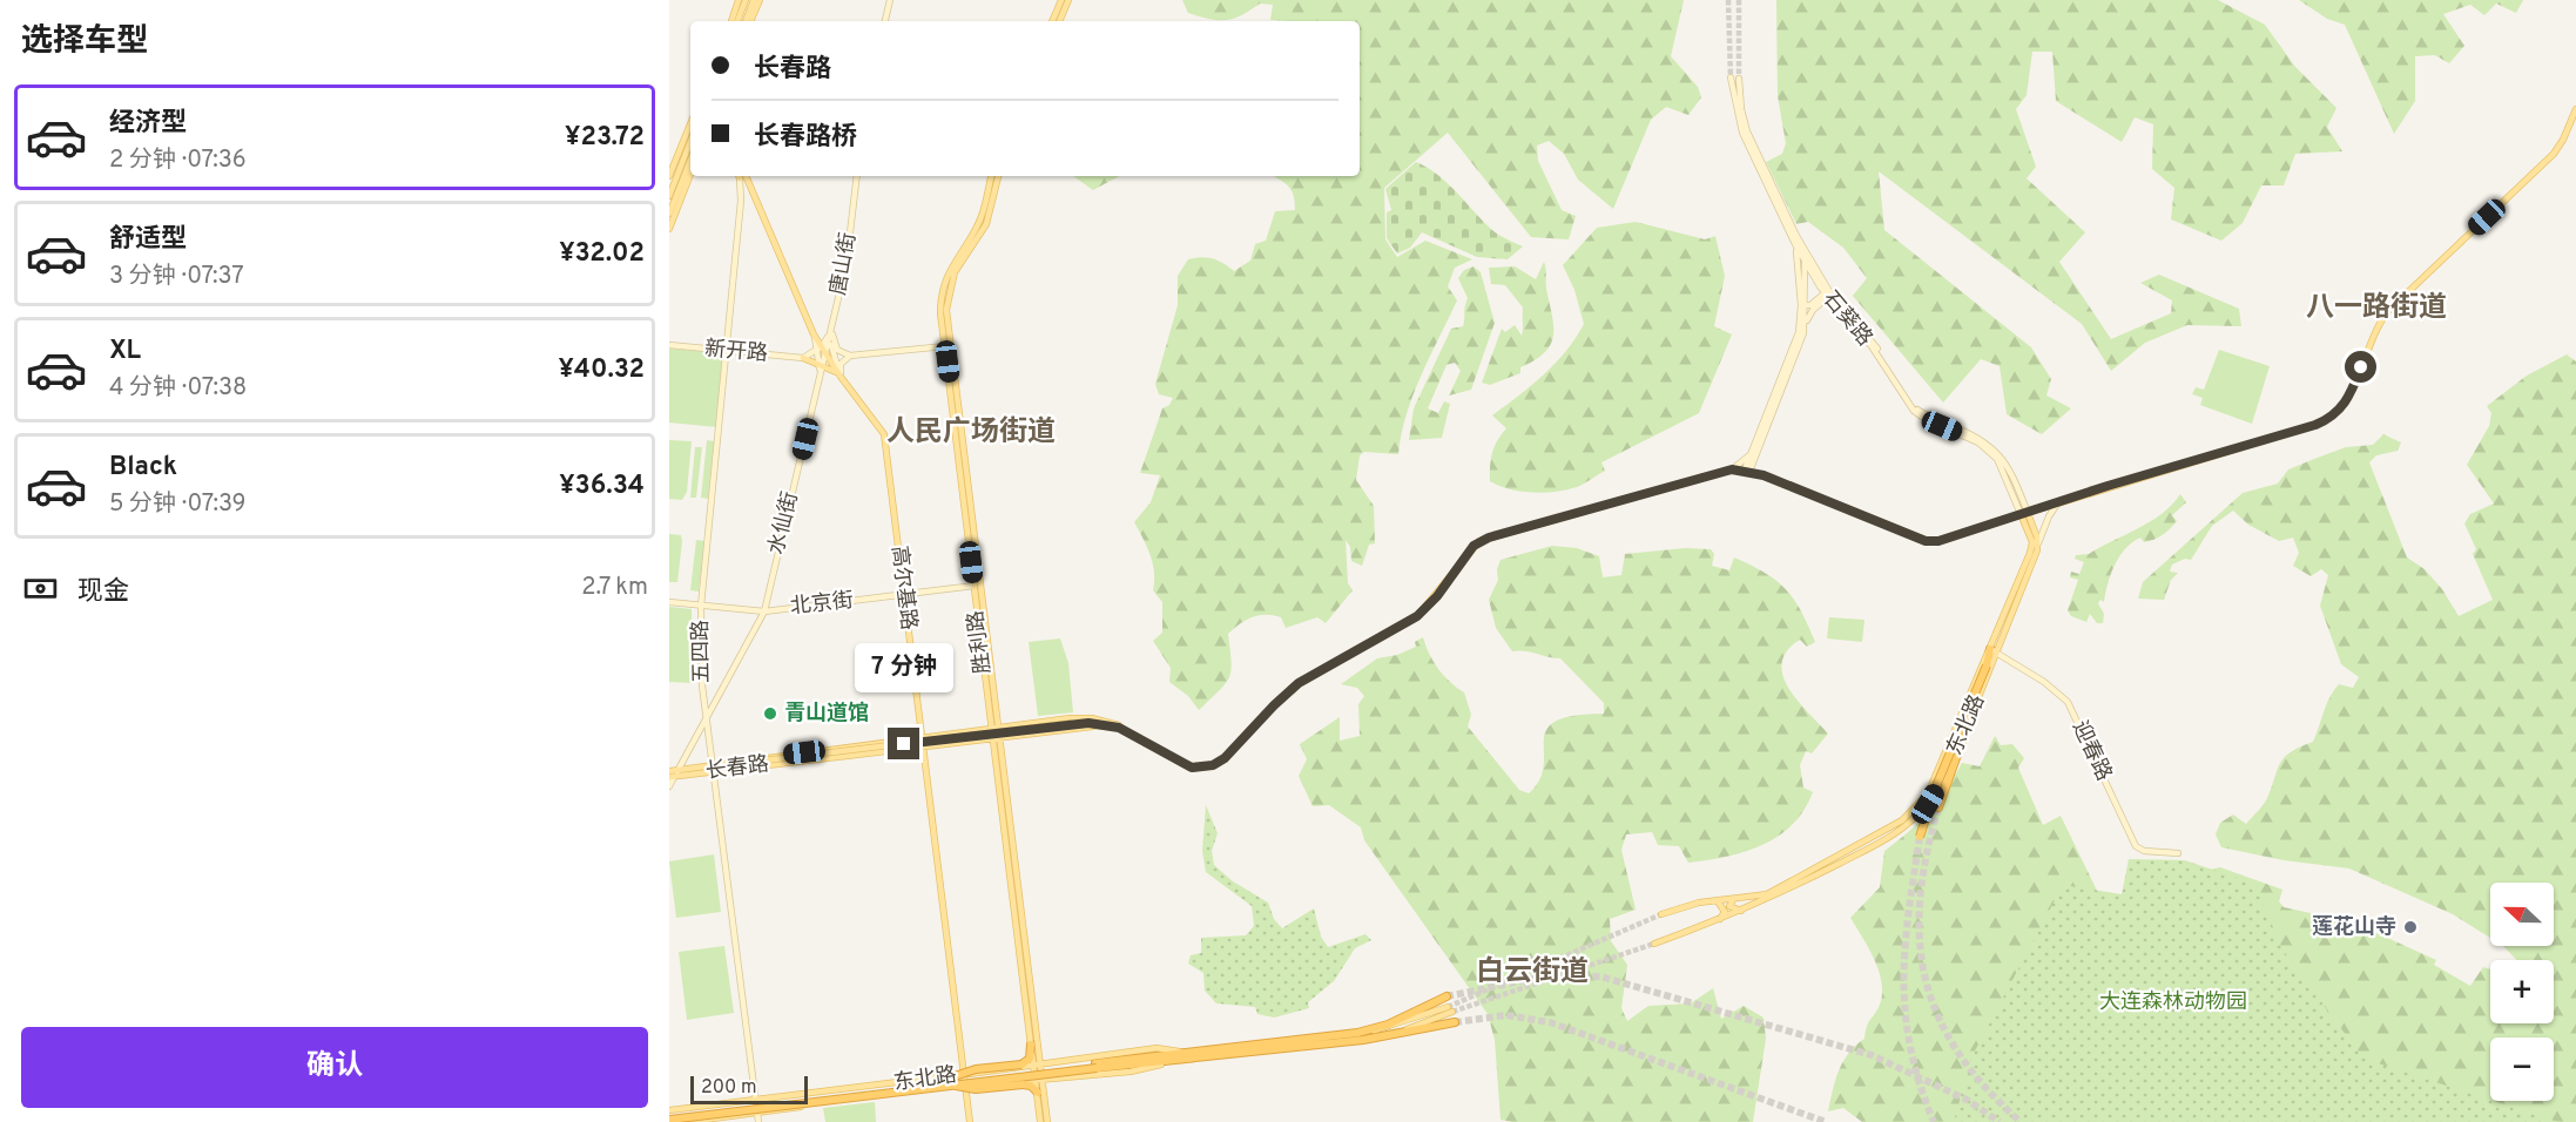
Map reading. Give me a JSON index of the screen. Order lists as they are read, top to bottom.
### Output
{
  "streets": {
    "highway": ["东北路"],
    "main road": [
      "唐山街",
      "石葵路",
      "新开路",
      "水仙街",
      "高尔基路",
      "北京街",
      "胜利路",
      "五四路",
      "迎春路",
      "长春路"
    ]
  },
  "crossings": [
    ["唐山街", "水仙街"],
    ["唐山街", "高尔基路"],
    ["石葵路", "东北路"],
    ["石葵路", "长春路"],
    ["新开路", "五四路"],
    ["水仙街", "高尔基路"],
    ["水仙街", "北京街"],
    ["水仙街", "五四路"],
    ["水仙街", "长春路"],
    ["高尔基路", "北京街"],
    ["高尔基路", "东北路"],
    ["高尔基路", "长春路"],
    ["北京街", "胜利路"],
    ["北京街", "五四路"],
    ["胜利路", "东北路"],
    ["胜利路", "长春路"],
    ["五四路", "东北路"],
    ["五四路", "长春路"],
    ["东北路", "迎春路"],
    ["东北路", "长春路"]
  ],
  "districts": ["八一路街道", "人民广场街道", "白云街道"],
  "parks": ["大连森林动物园"],
  "places": ["青山道馆", "莲花山寺"],
  "scale_bar": "200 m",
  "north": "left",
  "page": {
    "heading": "选择车型",
    "banner": ["长春路", "长春路桥"],
    "list": [
      {
        "name": "经济型",
        "note": "2 分钟 · 07:36",
        "value": "¥23.72"
      },
      {
        "name": "舒适型",
        "note": "3 分钟 · 07:37",
        "value": "¥32.02"
      },
      {
        "name": "XL",
        "note": "4 分钟 · 07:38",
        "value": "¥40.32"
      },
      {
        "name": "Black",
        "note": "5 分钟 · 07:39",
        "value": "¥36.34"
      }
    ],
    "pay": ["现金", "2.7 km"],
    "bubble": "7 分钟",
    "map_buttons": ["+", "−"],
    "buttons": "确认",
    "scale": "200 m"
  }
}
